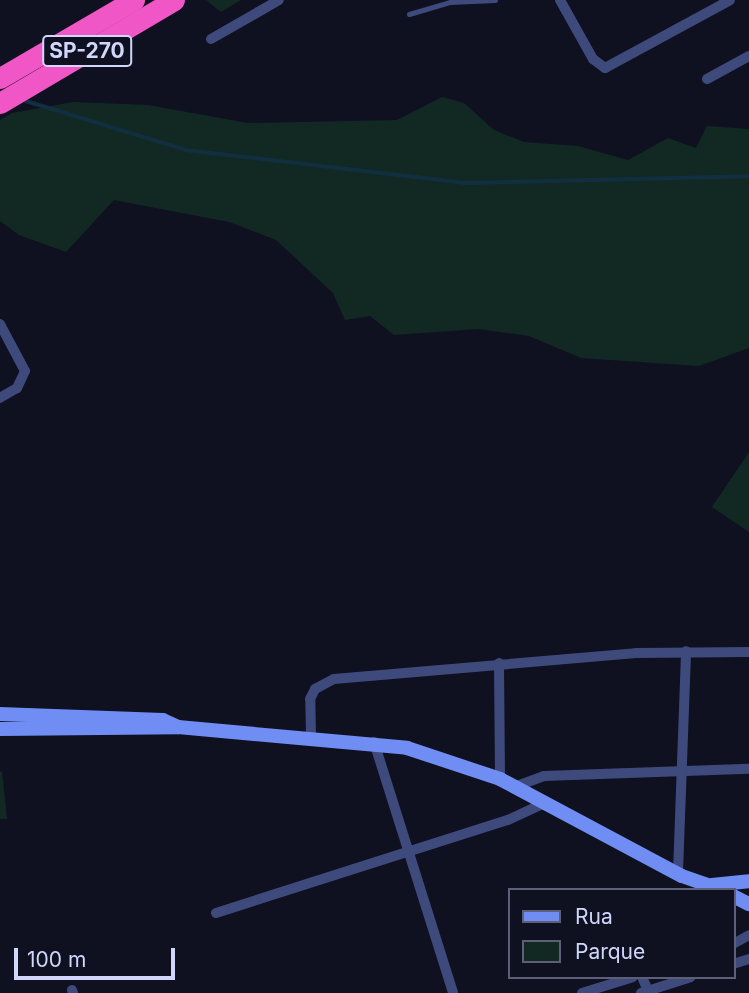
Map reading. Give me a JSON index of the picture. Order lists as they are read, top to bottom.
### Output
{
  "streets": {
    "highway": ["SP-270"]
  },
  "legend": ["Rua", "Parque"],
  "scale_bar": "100 m"
}
